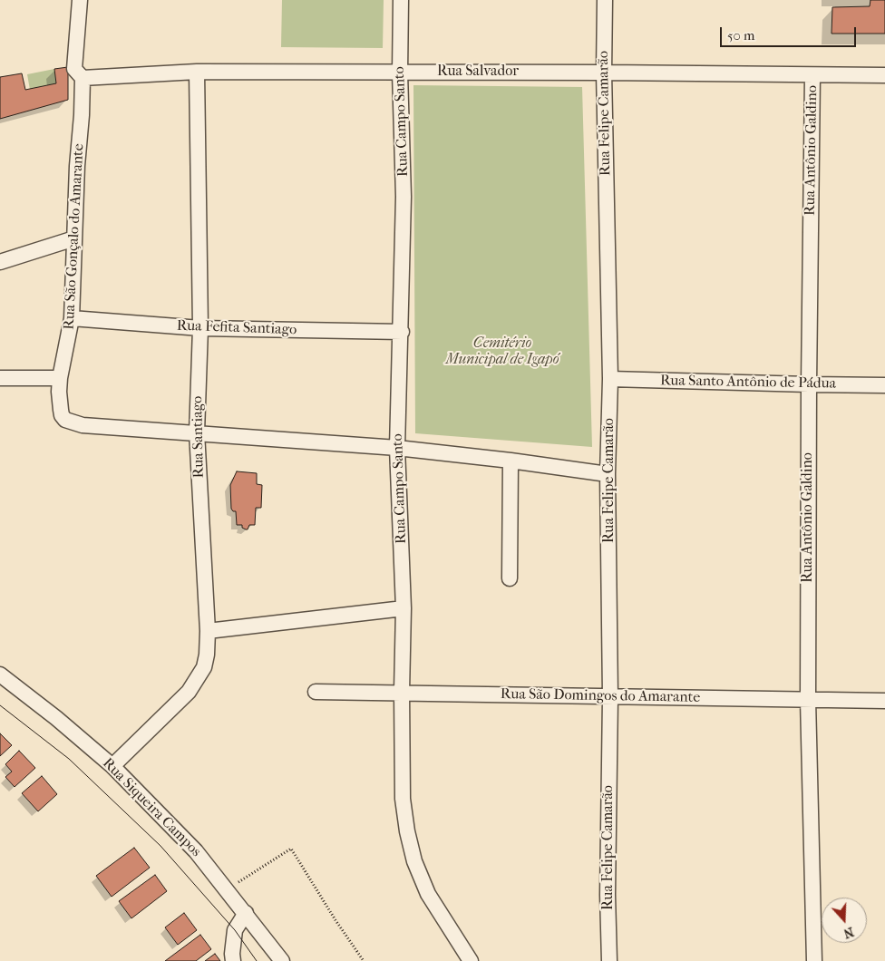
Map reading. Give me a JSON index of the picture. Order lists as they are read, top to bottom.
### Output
{
  "streets": {
    "street": [
      "Rua Salvador",
      "Rua Felipe Camarão",
      "Rua Campo Santo",
      "Rua Antônio Galdino",
      "Rua São Gonçalo do Amarante",
      "Rua Fefita Santiago",
      "Rua Santo Antônio de Pádua",
      "Rua Santiago",
      "Rua São Domingos do Amarante",
      "Rua Siqueira Campos"
    ]
  },
  "crossings": [
    ["Rua Salvador", "Rua Felipe Camarão"],
    ["Rua Salvador", "Rua Campo Santo"],
    ["Rua Salvador", "Rua Antônio Galdino"],
    ["Rua Salvador", "Rua São Gonçalo do Amarante"],
    ["Rua Salvador", "Rua Santiago"],
    ["Rua Felipe Camarão", "Rua Santo Antônio de Pádua"],
    ["Rua Felipe Camarão", "Rua São Domingos do Amarante"],
    ["Rua Campo Santo", "Rua Fefita Santiago"],
    ["Rua Campo Santo", "Rua São Domingos do Amarante"],
    ["Rua Antônio Galdino", "Rua Santo Antônio de Pádua"],
    ["Rua Antônio Galdino", "Rua São Domingos do Amarante"],
    ["Rua São Gonçalo do Amarante", "Rua Fefita Santiago"],
    ["Rua São Gonçalo do Amarante", "Rua Santiago"],
    ["Rua Fefita Santiago", "Rua Santiago"],
    ["Rua Santiago", "Rua Siqueira Campos"]
  ],
  "parks": ["Cemitério Municipal de Igapó"],
  "scale_bar": "50 m",
  "north": "bottom"
}
